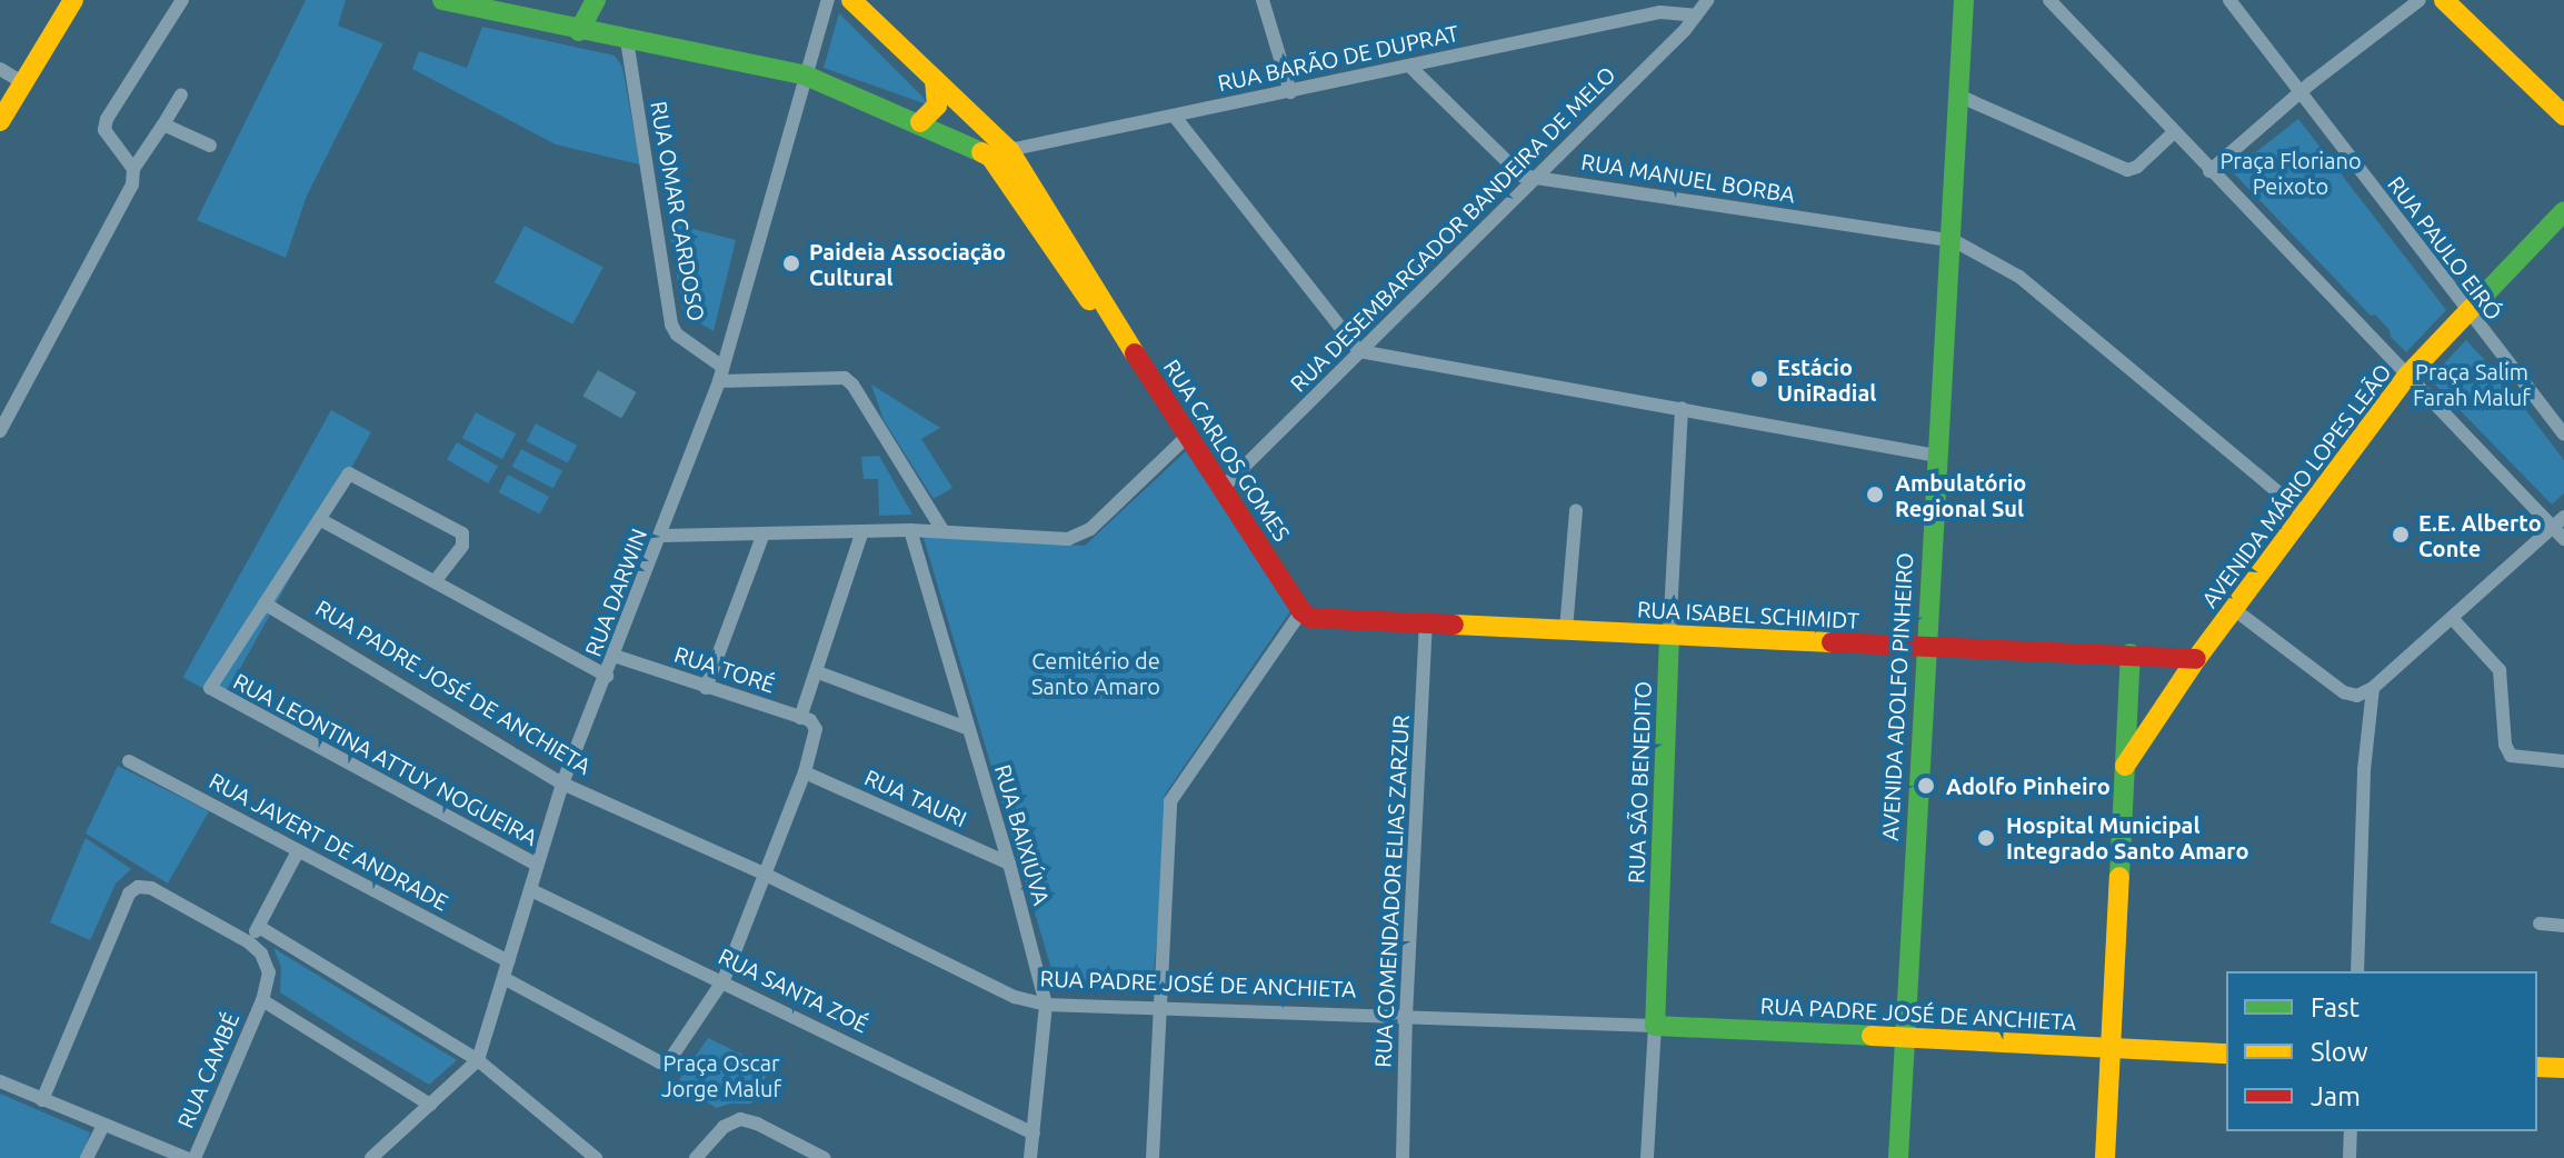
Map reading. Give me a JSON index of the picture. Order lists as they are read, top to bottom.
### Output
{
  "streets": {
    "street": [
      "RUA BARÃO DE DUPRAT",
      "RUA MANUEL BORBA",
      "RUA OMAR CARDOSO",
      "RUA DESEMBARGADOR BANDEIRA DE MELO",
      "RUA PAULO EIRÓ",
      "RUA CARLOS GOMES",
      "AVENIDA MÁRIO LOPES LEÃO",
      "RUA DARWIN",
      "RUA ISABEL SCHIMIDT",
      "RUA TORÉ",
      "RUA PADRE JOSÉ DE ANCHIETA",
      "AVENIDA ADOLFO PINHEIRO",
      "RUA LEONTINA ATTUY NOGUEIRA",
      "RUA SÃO BENEDITO",
      "RUA TAURI",
      "RUA BAIXIÚVA",
      "RUA JAVERT DE ANDRADE",
      "RUA COMENDADOR ELIAS ZARZUR",
      "RUA SANTA ZOÉ",
      "RUA CAMBÉ"
    ]
  },
  "crossings": [
    ["RUA BARÃO DE DUPRAT", "RUA MANUEL BORBA"],
    ["RUA BARÃO DE DUPRAT", "RUA DESEMBARGADOR BANDEIRA DE MELO"],
    ["RUA BARÃO DE DUPRAT", "RUA CARLOS GOMES"],
    ["RUA MANUEL BORBA", "RUA DESEMBARGADOR BANDEIRA DE MELO"],
    ["RUA MANUEL BORBA", "AVENIDA MÁRIO LOPES LEÃO"],
    ["RUA MANUEL BORBA", "AVENIDA ADOLFO PINHEIRO"],
    ["RUA OMAR CARDOSO", "RUA DARWIN"],
    ["RUA DESEMBARGADOR BANDEIRA DE MELO", "RUA CARLOS GOMES"],
    ["RUA PAULO EIRÓ", "AVENIDA MÁRIO LOPES LEÃO"],
    ["RUA CARLOS GOMES", "RUA ISABEL SCHIMIDT"],
    ["AVENIDA MÁRIO LOPES LEÃO", "RUA ISABEL SCHIMIDT"],
    ["RUA DARWIN", "RUA TORÉ"],
    ["RUA DARWIN", "RUA PADRE JOSÉ DE ANCHIETA"],
    ["RUA DARWIN", "RUA LEONTINA ATTUY NOGUEIRA"],
    ["RUA DARWIN", "RUA JAVERT DE ANDRADE"],
    ["RUA DARWIN", "RUA SANTA ZOÉ"],
    ["RUA ISABEL SCHIMIDT", "AVENIDA ADOLFO PINHEIRO"],
    ["RUA ISABEL SCHIMIDT", "RUA SÃO BENEDITO"],
    ["RUA ISABEL SCHIMIDT", "RUA COMENDADOR ELIAS ZARZUR"],
    ["RUA TORÉ", "RUA TAURI"],
    ["RUA PADRE JOSÉ DE ANCHIETA", "AVENIDA ADOLFO PINHEIRO"],
    ["RUA PADRE JOSÉ DE ANCHIETA", "RUA LEONTINA ATTUY NOGUEIRA"],
    ["RUA PADRE JOSÉ DE ANCHIETA", "RUA SÃO BENEDITO"],
    ["RUA PADRE JOSÉ DE ANCHIETA", "RUA BAIXIÚVA"],
    ["RUA PADRE JOSÉ DE ANCHIETA", "RUA COMENDADOR ELIAS ZARZUR"],
    ["RUA TAURI", "RUA BAIXIÚVA"],
    ["RUA BAIXIÚVA", "RUA SANTA ZOÉ"]
  ],
  "parks": [
    "Praça Floriano Peixoto",
    "Praça Salim Farah Maluf",
    "Cemitério de Santo Amaro",
    "Praça Oscar Jorge Maluf"
  ],
  "places": [
    "Paideia Associação Cultural",
    "Estácio UniRadial",
    "Ambulatório Regional Sul",
    "E.E. Alberto Conte",
    "Adolfo Pinheiro",
    "Hospital Municipal Integrado Santo Amaro"
  ],
  "legend": ["Fast", "Slow", "Jam"]
}
